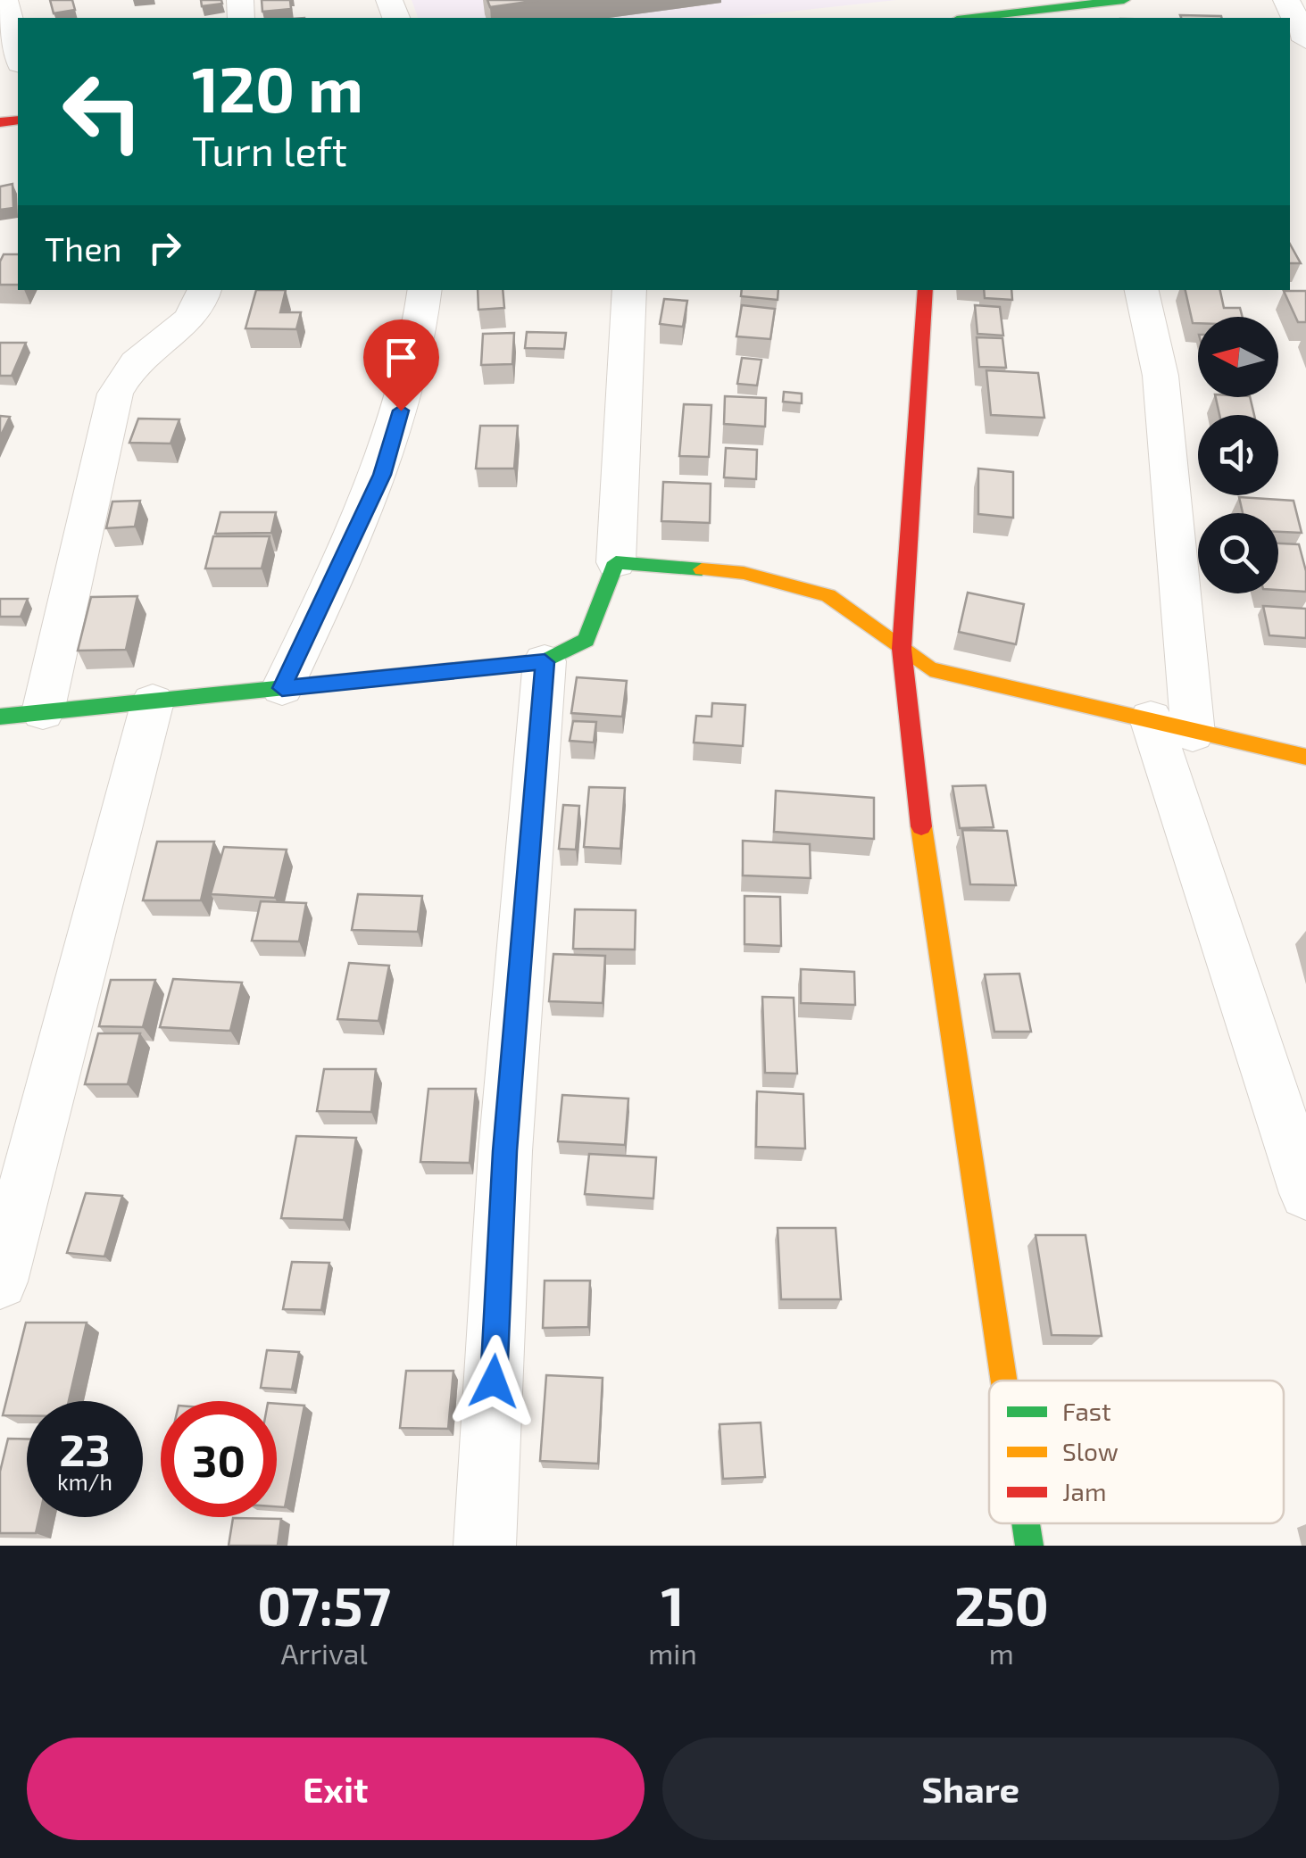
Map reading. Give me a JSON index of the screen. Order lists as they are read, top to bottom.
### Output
{
  "legend": ["Fast", "Slow", "Jam"],
  "north": "left",
  "page": {
    "turn": ["120 m", "Turn left"],
    "then": "Then",
    "speed": "23 km/h",
    "limit": "30",
    "eta": [
      "07:57",
      "Arrival",
      "1",
      "min",
      "250",
      "m"
    ],
    "buttons": ["Exit", "Share"]
  }
}
